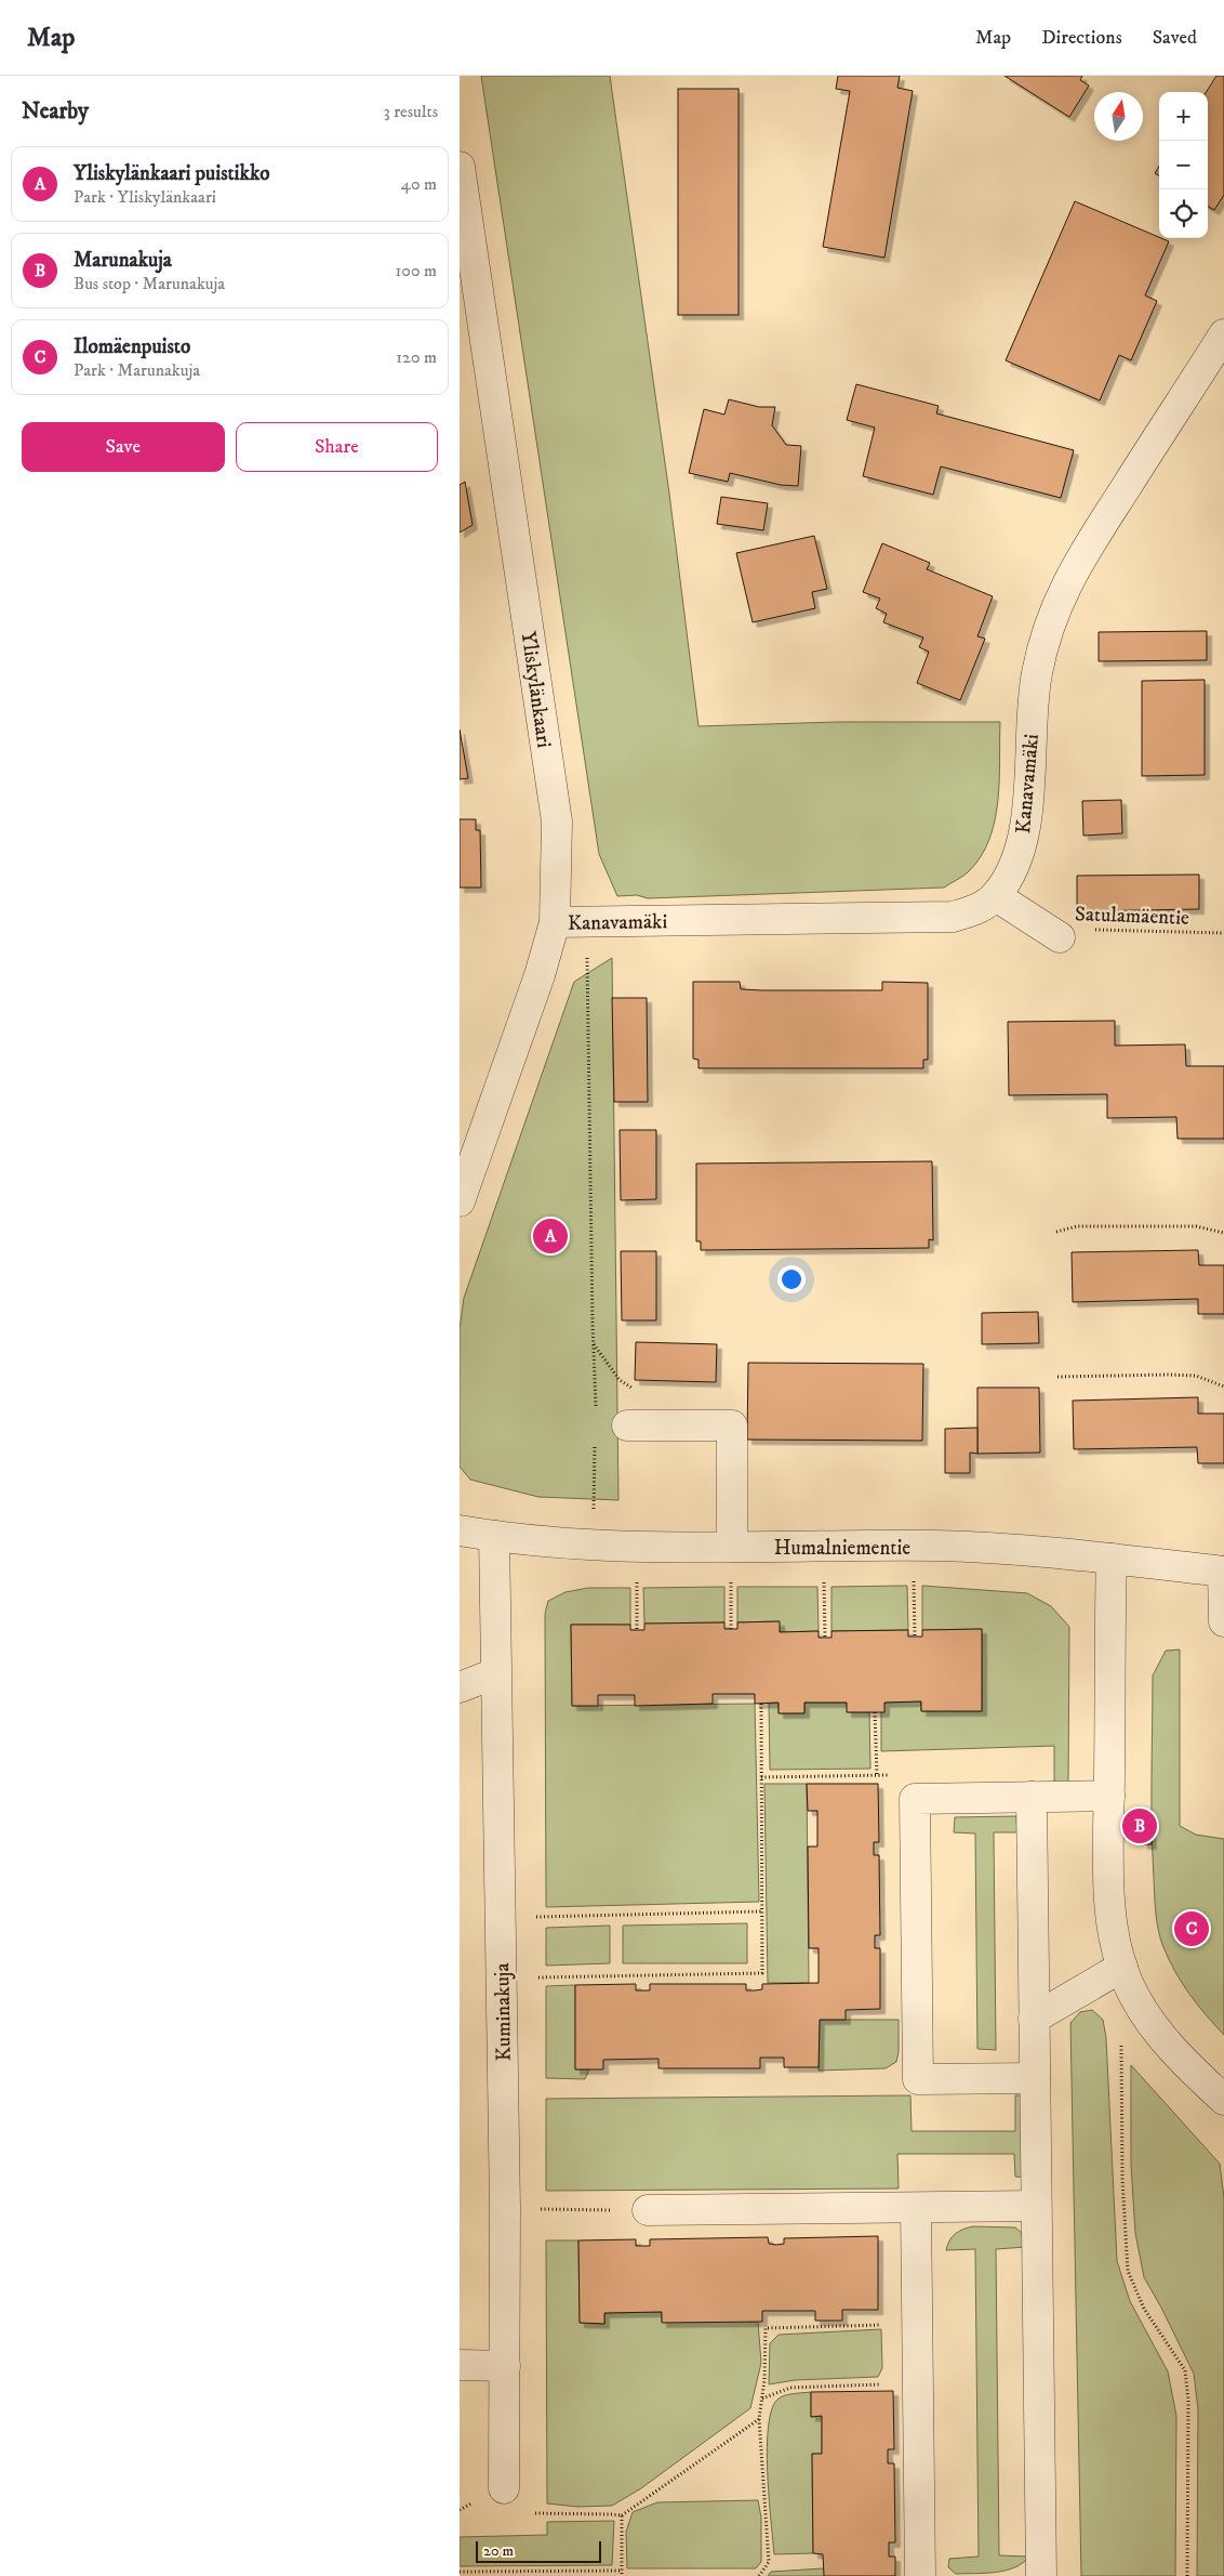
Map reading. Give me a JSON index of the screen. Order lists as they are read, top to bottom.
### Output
{
  "streets": {
    "street": [
      "Yliskylänkaari",
      "Kanavamäki",
      "Humalniementie",
      "Kuminakuja"
    ],
    "path": ["Satulamäentie"]
  },
  "crossings": [
    ["Yliskylänkaari", "Kanavamäki"],
    ["Humalniementie", "Kuminakuja"]
  ],
  "scale_bar": "20 m",
  "north": "top",
  "page": {
    "header": "Map",
    "nav": ["Map", "Directions", "Saved"],
    "heading": ["Nearby", "3 results"],
    "map_buttons": ["+", "−"],
    "list": [
      {
        "mark": "A",
        "name": "Yliskylänkaari puistikko",
        "note": "Park · Yliskylänkaari",
        "value": "40 m"
      },
      {
        "mark": "B",
        "name": "Marunakuja",
        "note": "Bus stop · Marunakuja",
        "value": "100 m"
      },
      {
        "mark": "C",
        "name": "Ilomäenpuisto",
        "note": "Park · Marunakuja",
        "value": "120 m"
      }
    ],
    "buttons": ["Save", "Share"],
    "pins": ["A", "B", "C"],
    "scale": "20 m"
  }
}
